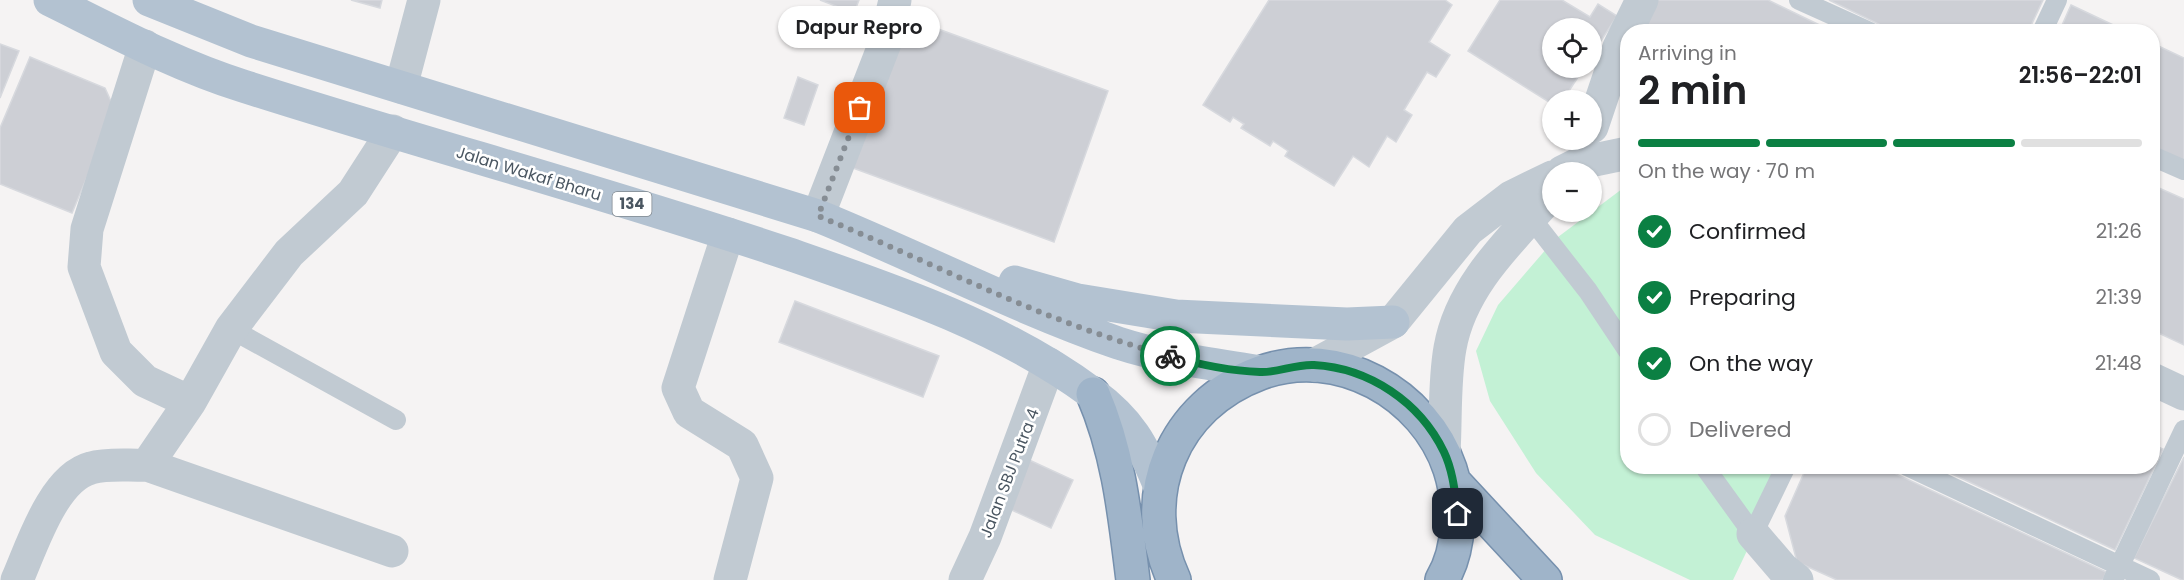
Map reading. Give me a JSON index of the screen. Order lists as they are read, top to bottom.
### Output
{
  "streets": {
    "main road": ["Jalan Wakaf Bharu", "134"],
    "street": ["Jalan SBJ Putra 4"]
  },
  "crossings": [
    ["Jalan Wakaf Bharu", "Jalan SBJ Putra 4"]
  ],
  "places": ["Dapur Repro"],
  "page": {
    "bubble": "Dapur Repro",
    "map_buttons": ["+", "−"],
    "heading": ["2 min", "Arriving in", "21:56–22:01"],
    "bar": "On the way · 70 m",
    "list": [
      ["Confirmed", "21:26"],
      ["Preparing", "21:39"],
      ["On the way", "21:48"],
      "Delivered"
    ]
  }
}
